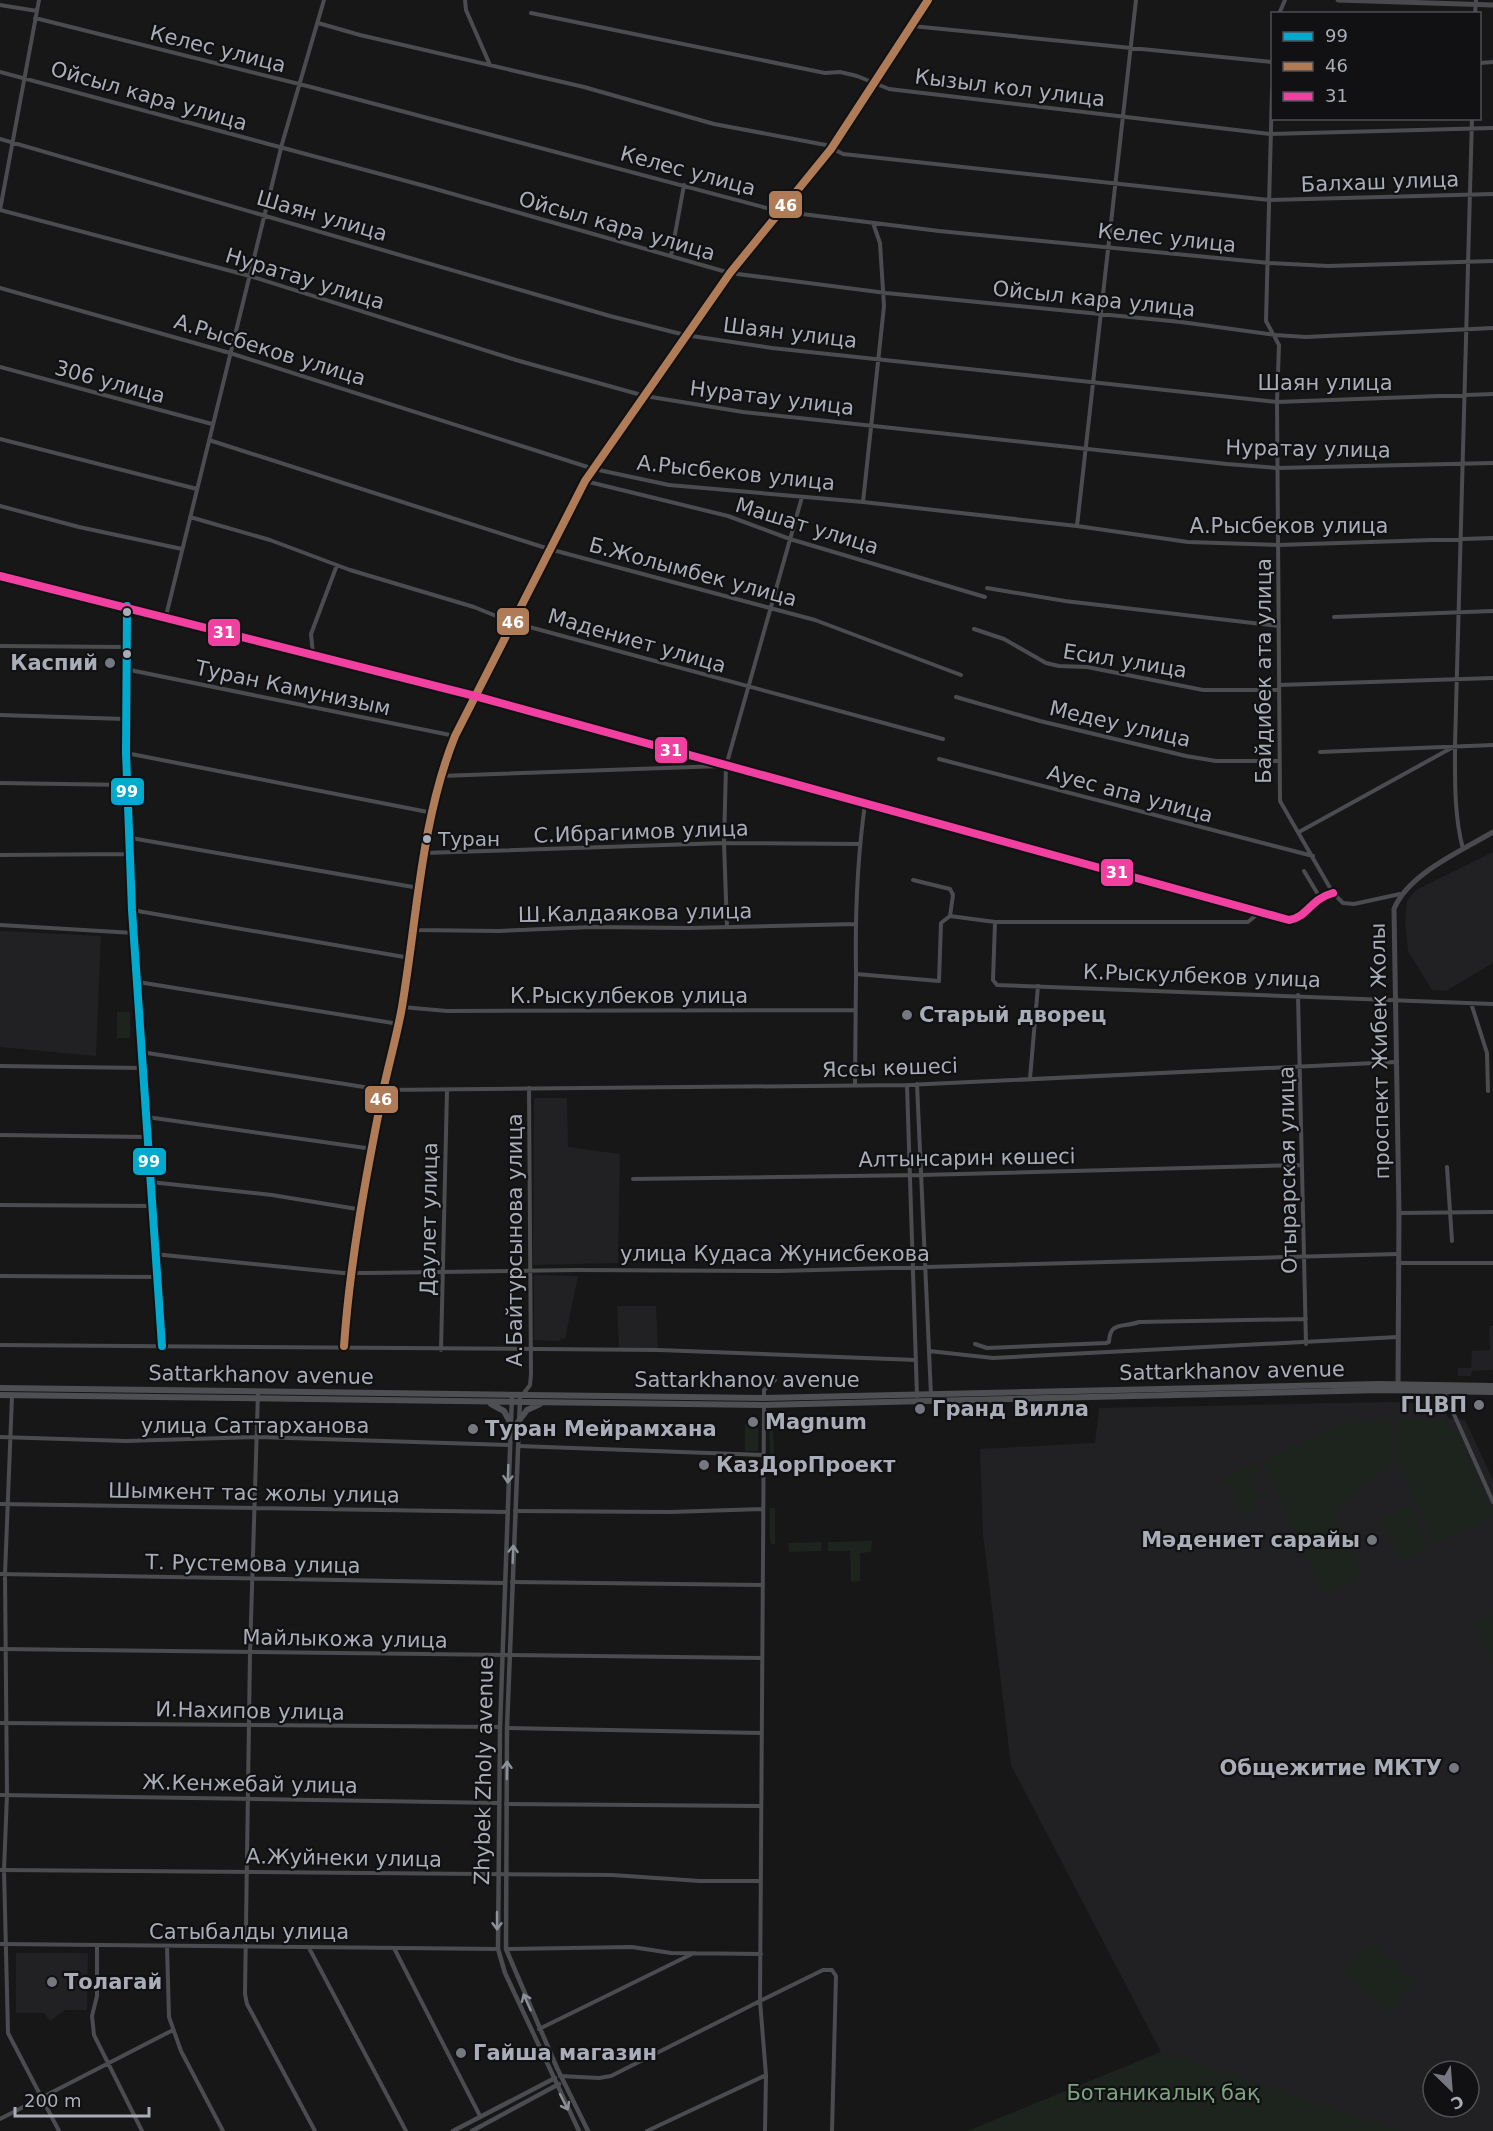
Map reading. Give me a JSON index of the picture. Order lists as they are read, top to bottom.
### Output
{
  "streets": {
    "main road": ["проспект Жибек Жолы", "Sattarkhanov avenue"],
    "street": [
      "Келес улица",
      "Кызыл кол улица",
      "Ойсыл кара улица",
      "Балхаш улица",
      "Шаян улица",
      "Нуратау улица",
      "А.Рысбеков улица",
      "306 улица",
      "Машат улица",
      "Б.Жолымбек улица",
      "Мадениет улица",
      "Есил улица",
      "Байдибек ата улица",
      "Туран Камунизым",
      "Медеу улица",
      "Ауес апа улица",
      "С.Ибрагимов улица",
      "Ш.Калдаякова улица",
      "К.Рыскулбеков улица",
      "Яссы көшесі",
      "Алтынсарин көшесі",
      "Отырарская улица",
      "Даулет улица",
      "А.Байтурсынова улица",
      "улица Кудаса Жунисбекова",
      "улица Саттарханова",
      "Шымкент тас жолы улица",
      "Т. Рустемова улица",
      "Майлыкожа улица",
      "И.Нахипов улица",
      "Zhybek Zholy avenue",
      "Ж.Кенжебай улица",
      "А.Жуйнеки улица",
      "Сатыбалды улица"
    ]
  },
  "crossings": [
    ["Келес улица", "Байдибек ата улица"],
    ["Кызыл кол улица", "Байдибек ата улица"],
    ["Ойсыл кара улица", "Байдибек ата улица"],
    ["Балхаш улица", "Байдибек ата улица"],
    ["Шаян улица", "Байдибек ата улица"],
    ["Нуратау улица", "Байдибек ата улица"],
    ["А.Рысбеков улица", "Байдибек ата улица"],
    ["Есил улица", "Байдибек ата улица"],
    ["Байдибек ата улица", "Медеу улица"],
    ["Байдибек ата улица", "Ауес апа улица"],
    ["К.Рыскулбеков улица", "проспект Жибек Жолы"],
    ["К.Рыскулбеков улица", "Отырарская улица"],
    ["проспект Жибек Жолы", "Яссы көшесі"],
    ["проспект Жибек Жолы", "улица Кудаса Жунисбекова"],
    ["проспект Жибек Жолы", "Sattarkhanov avenue"],
    ["Яссы көшесі", "Отырарская улица"],
    ["Яссы көшесі", "Даулет улица"],
    ["Яссы көшесі", "А.Байтурсынова улица"],
    ["Алтынсарин көшесі", "Отырарская улица"],
    ["Отырарская улица", "улица Кудаса Жунисбекова"],
    ["Даулет улица", "улица Кудаса Жунисбекова"],
    ["А.Байтурсынова улица", "улица Кудаса Жунисбекова"],
    ["А.Байтурсынова улица", "Sattarkhanov avenue"],
    ["А.Байтурсынова улица", "Zhybek Zholy avenue"],
    ["Sattarkhanov avenue", "Zhybek Zholy avenue"],
    ["улица Саттарханова", "Zhybek Zholy avenue"],
    ["Шымкент тас жолы улица", "Zhybek Zholy avenue"],
    ["Т. Рустемова улица", "Zhybek Zholy avenue"],
    ["Майлыкожа улица", "Zhybek Zholy avenue"],
    ["И.Нахипов улица", "Zhybek Zholy avenue"],
    ["Zhybek Zholy avenue", "Ж.Кенжебай улица"],
    ["Zhybek Zholy avenue", "А.Жуйнеки улица"],
    ["Zhybek Zholy avenue", "Сатыбалды улица"]
  ],
  "parks": ["Ботаникалық бақ"],
  "places": [
    "Каспий",
    "Туран",
    "Старый дворец",
    "ГЦВП",
    "Гранд Вилла",
    "Magnum",
    "Туран Мейрамхана",
    "КазДорПроект",
    "Мәдениет сарайы",
    "Общежитие МКТУ",
    "Толагай",
    "Гайша магазин"
  ],
  "lines": ["transit line 46", "transit line 31", "transit line 99"],
  "legend": ["99", "46", "31"],
  "scale_bar": "200 m",
  "north": "bottom right"
}
